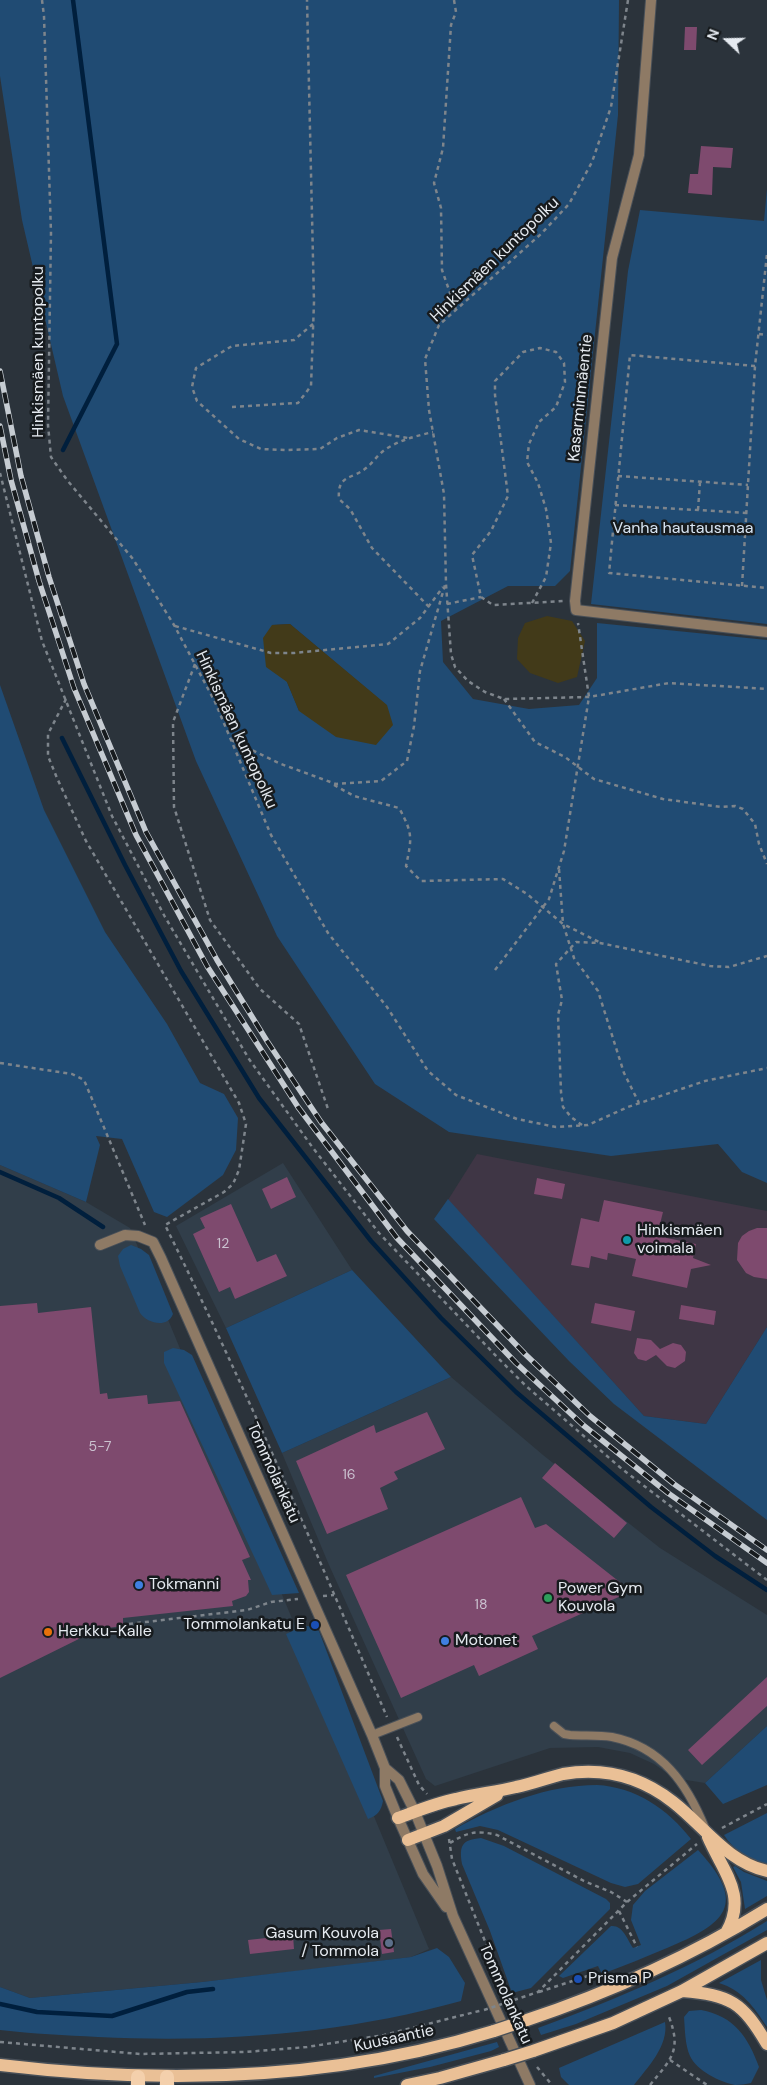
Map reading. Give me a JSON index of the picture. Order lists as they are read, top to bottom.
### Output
{
  "streets": {
    "main road": ["Kuusaantie"],
    "street": ["Kasarminmäentie", "Tommolankatu"],
    "path": ["Hinkismäen kuntopolku"]
  },
  "parks": ["Vanha hautausmaa"],
  "places": [
    "Hinkismäen voimala",
    "Tokmanni",
    "Power Gym Kouvola",
    "Tommolankatu E",
    "Herkku-Kalle",
    "Motonet",
    "Gasum Kouvola / Tommola",
    "Prisma P"
  ],
  "house_numbers": [
    "12",
    "5-7",
    "16",
    "18"
  ],
  "north": "left"
}
